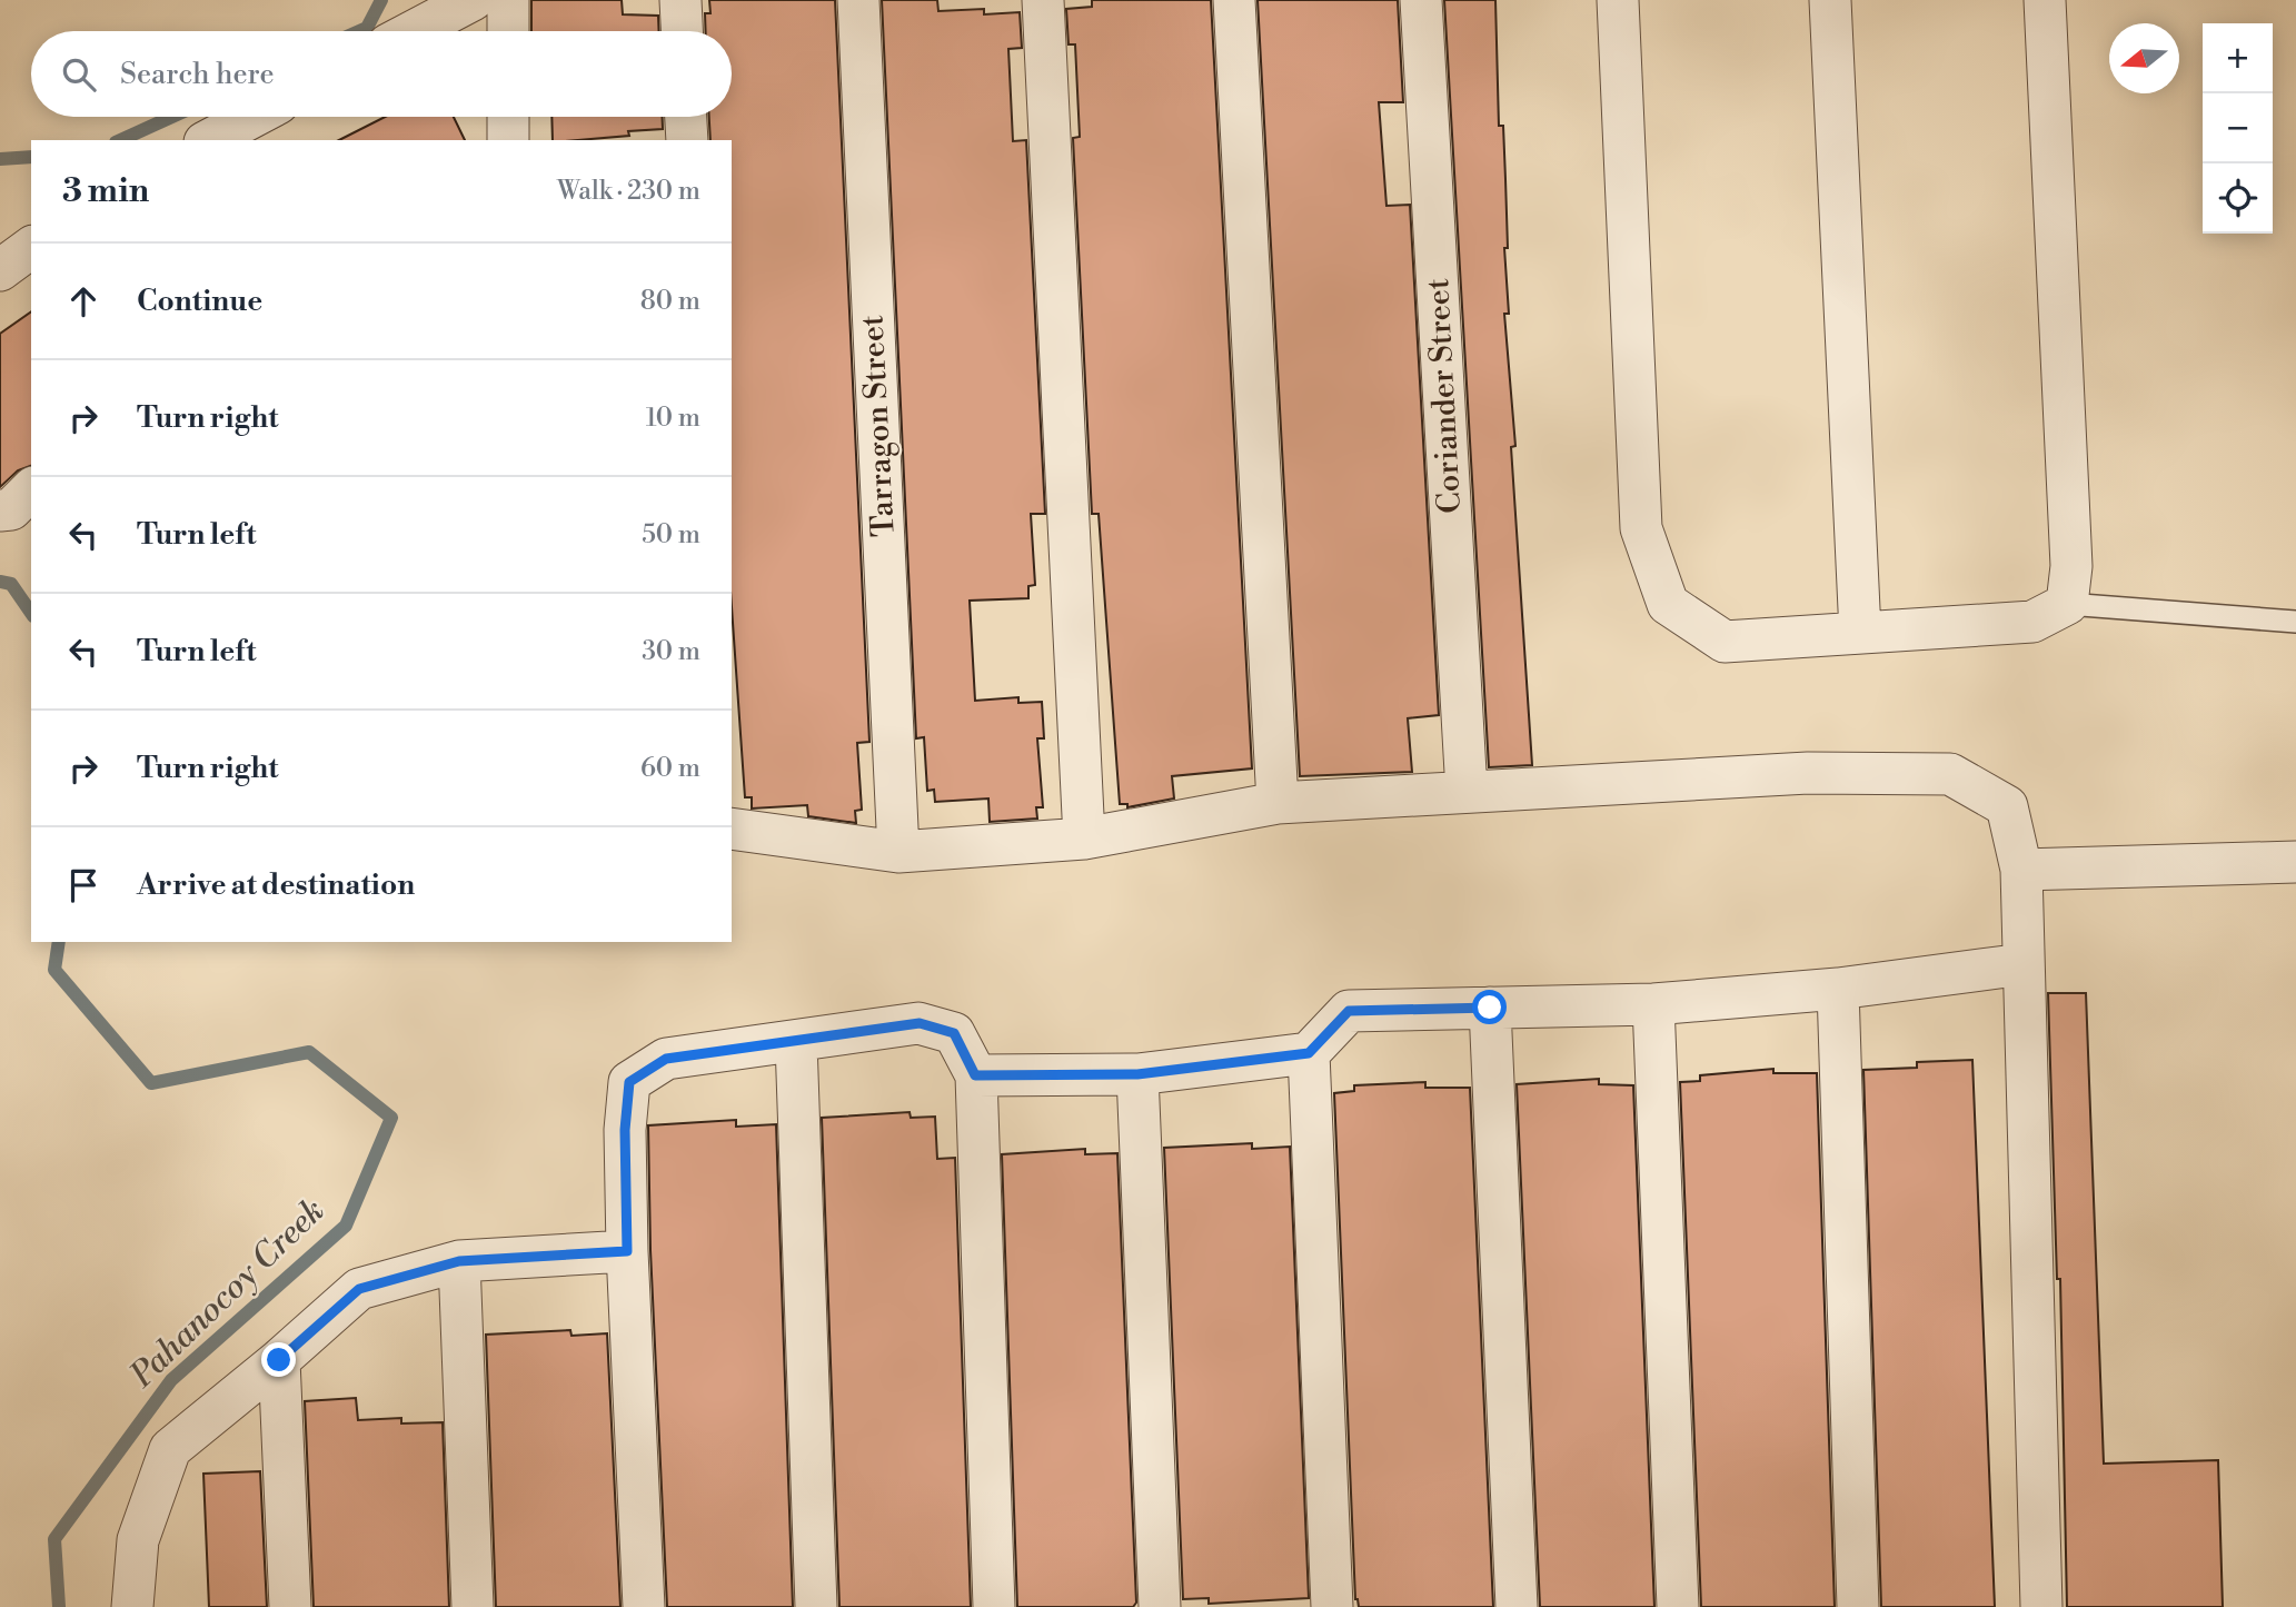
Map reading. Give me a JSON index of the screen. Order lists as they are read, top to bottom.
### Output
{
  "streets": {
    "street": ["Coriander Street", "Tarragon Street"]
  },
  "water": ["Pahanocoy Creek"],
  "north": "left",
  "page": {
    "map_buttons": ["+", "−"],
    "search": "Search here",
    "heading": ["3 min", "Walk · 230 m"],
    "list": [
      ["Continue", "80 m"],
      ["Turn right", "10 m"],
      ["Turn left", "50 m"],
      ["Turn left", "30 m"],
      ["Turn right", "60 m"],
      "Arrive at destination"
    ]
  }
}
